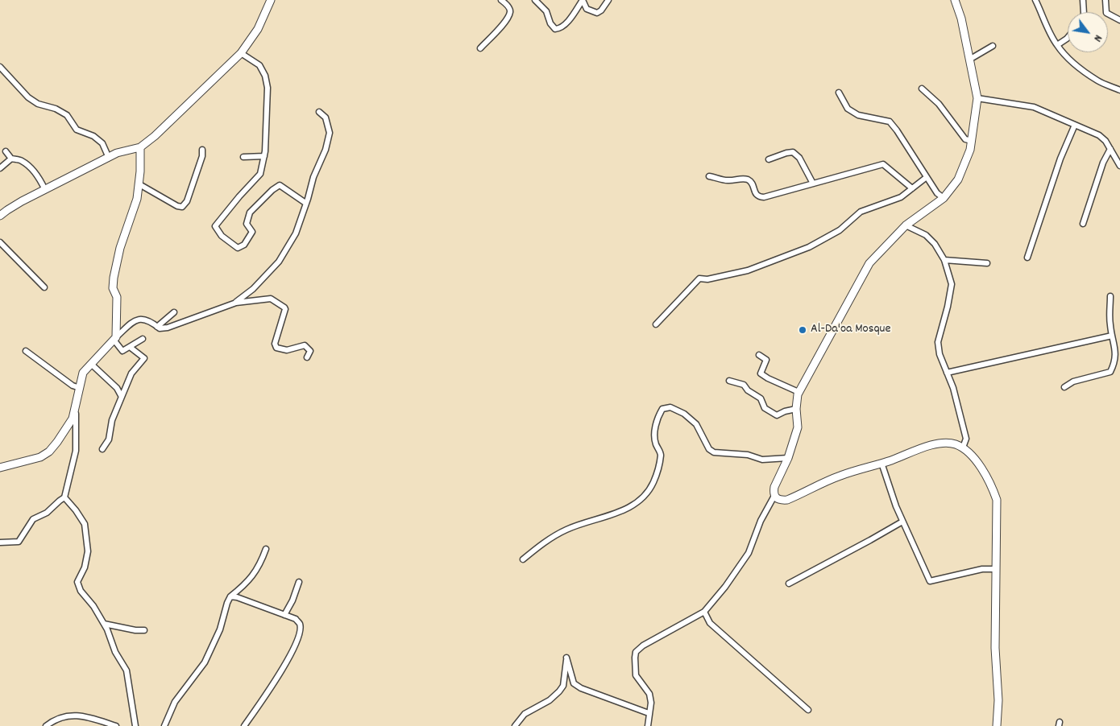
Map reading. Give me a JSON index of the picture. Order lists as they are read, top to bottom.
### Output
{
  "places": ["Al-Da'oa Mosque"],
  "north": "bottom right"
}
